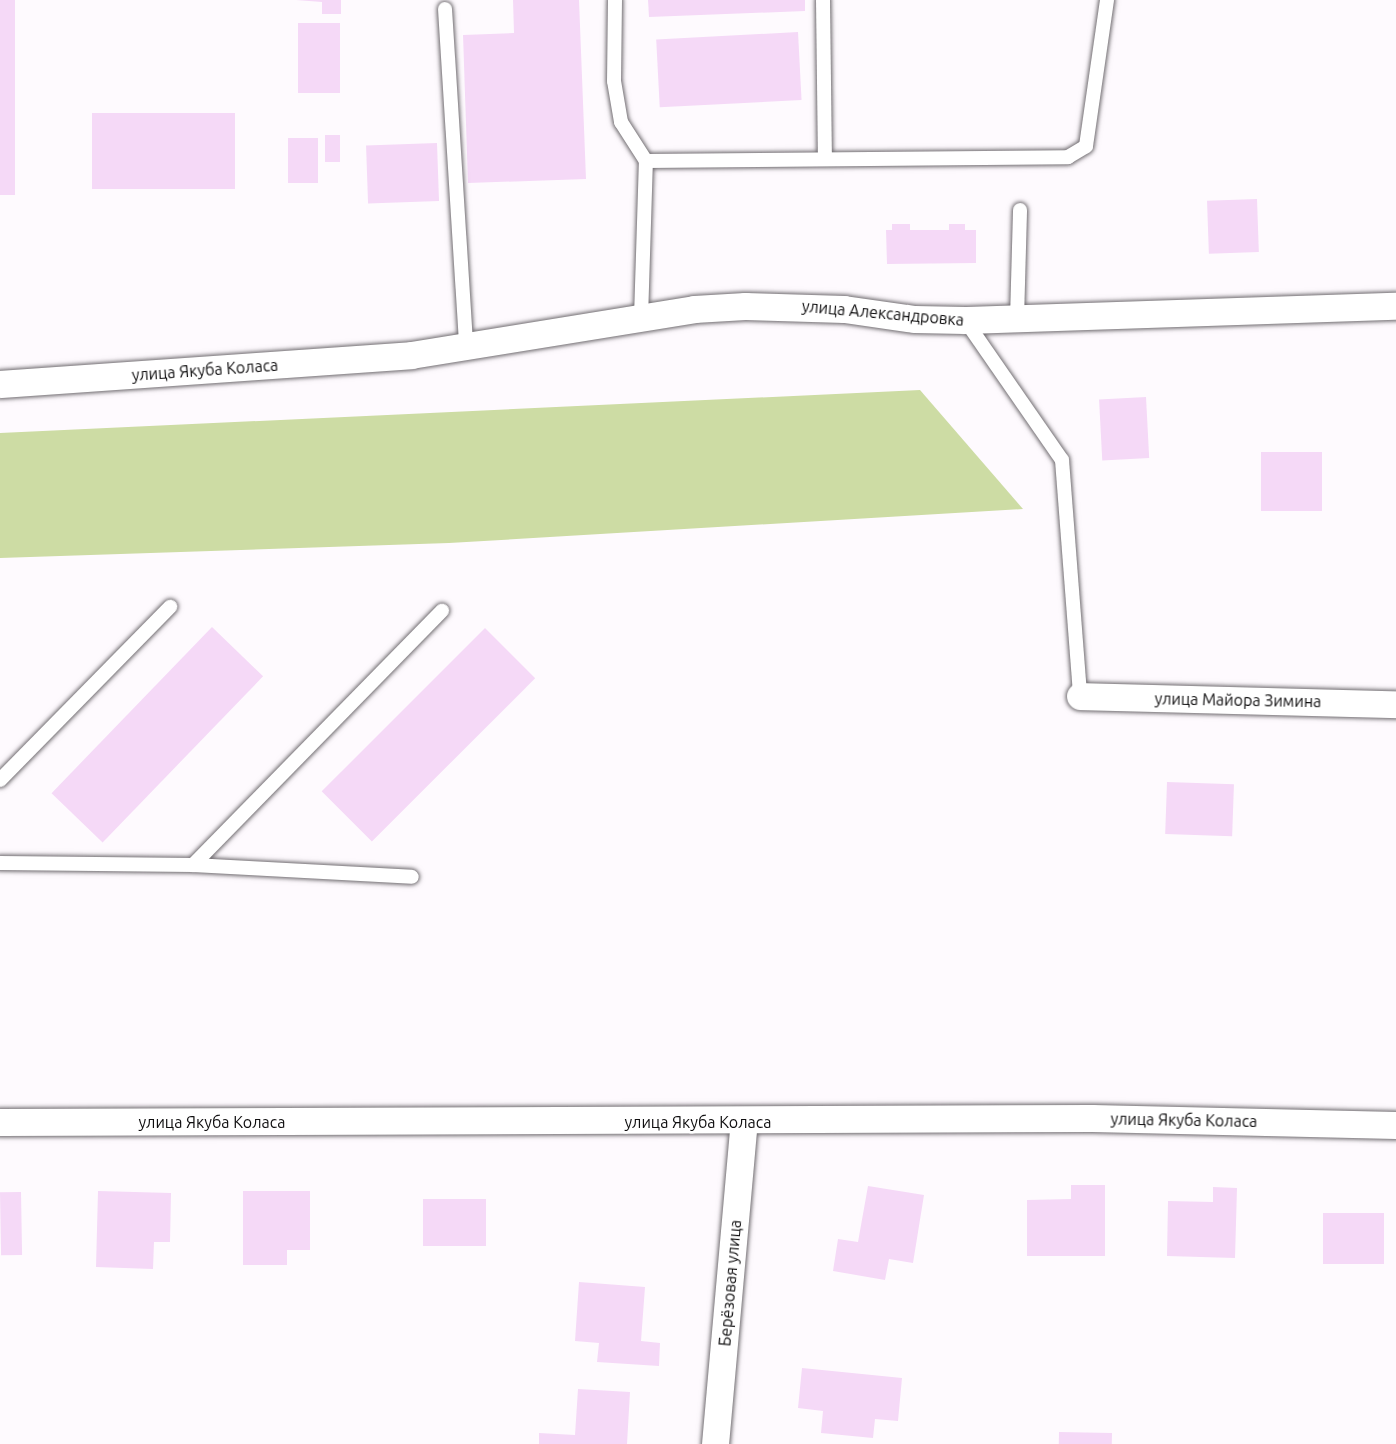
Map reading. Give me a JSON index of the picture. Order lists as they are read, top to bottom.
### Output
{
  "streets": {
    "street": [
      "улица Александровка",
      "улица Якуба Коласа",
      "улица Майора Зимина",
      "Берёзовая улица"
    ]
  },
  "crossings": [
    ["улица Александровка", "улица Якуба Коласа"],
    ["улица Якуба Коласа", "Берёзовая улица"]
  ]
}
